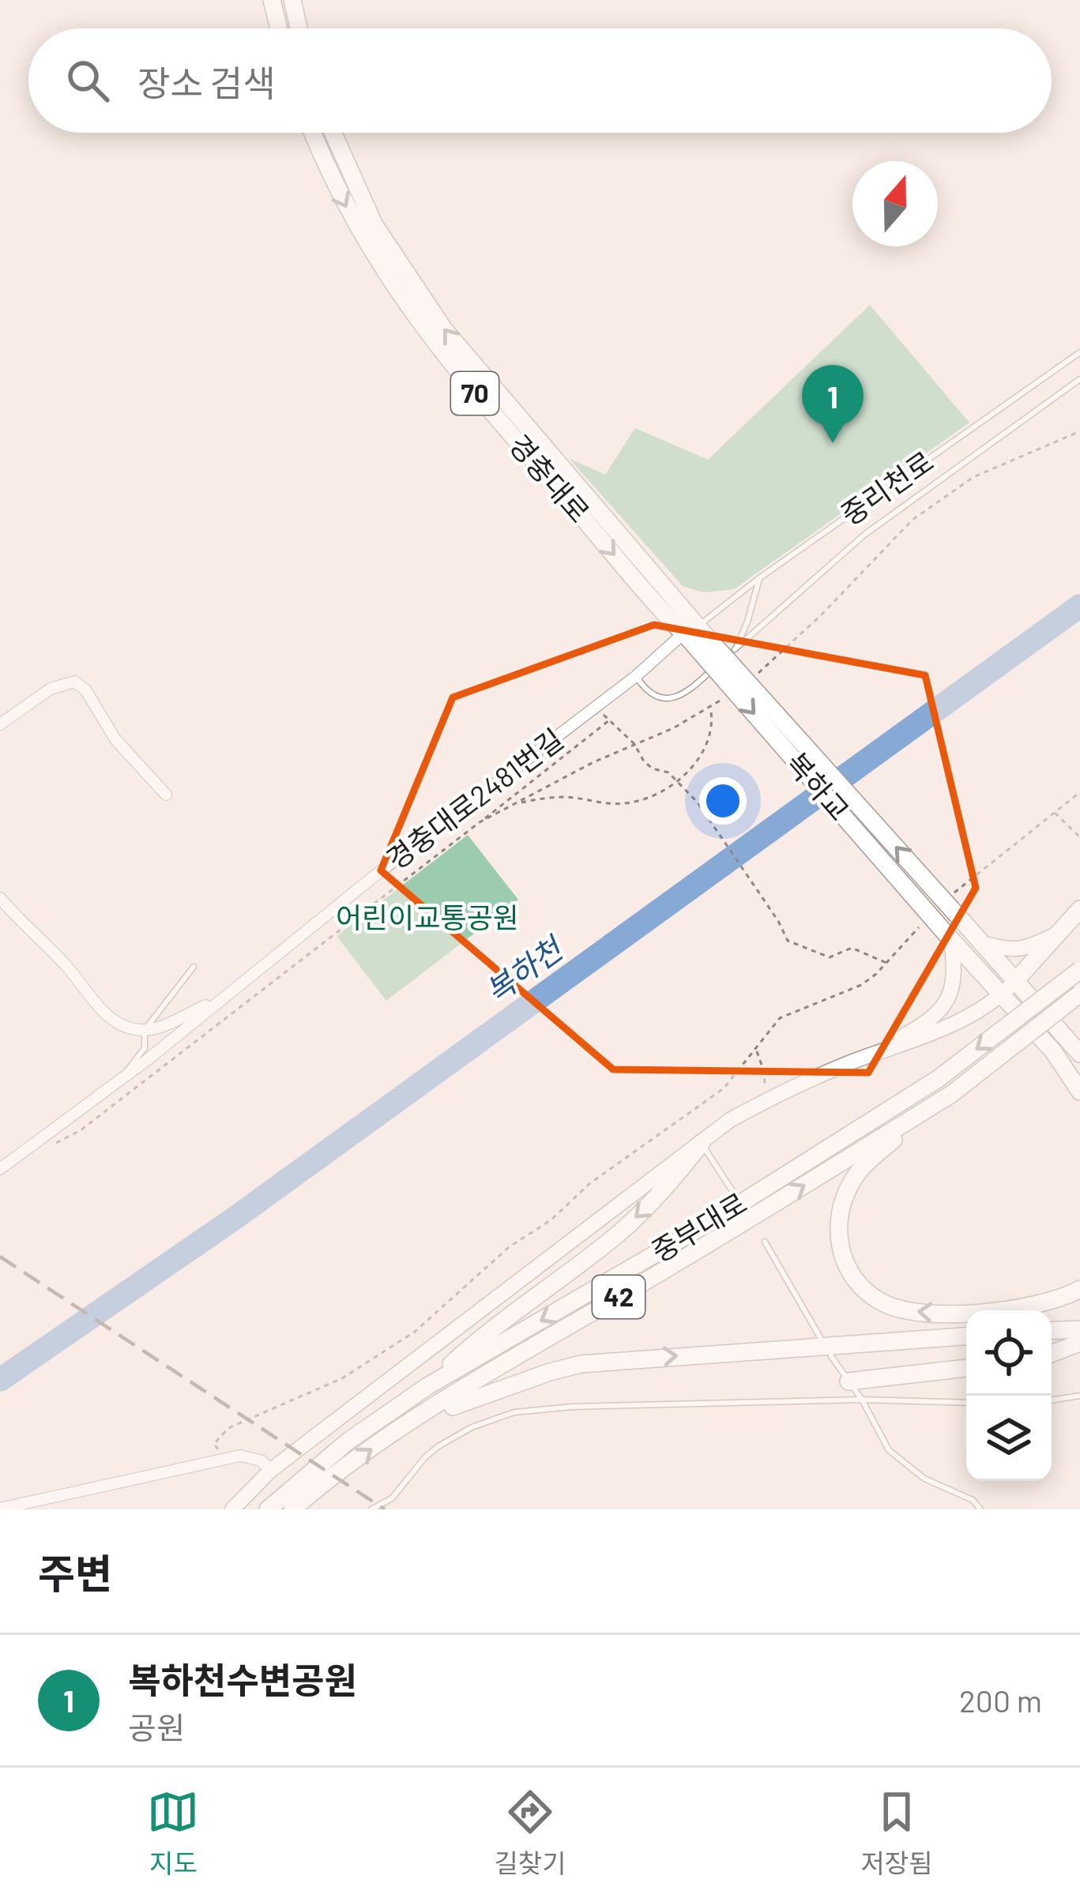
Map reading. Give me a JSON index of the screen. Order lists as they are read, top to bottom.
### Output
{
  "streets": {
    "main road": [
      "70",
      "경충대로",
      "복하교",
      "중부대로",
      "42"
    ],
    "street": ["경충대로2481번길"],
    "lane": ["중리천로"]
  },
  "crossings": [
    ["경충대로", "중리천로"],
    ["경충대로", "복하교"],
    ["경충대로", "경충대로2481번길"],
    ["중리천로", "복하교"],
    ["중리천로", "경충대로2481번길"],
    ["복하교", "경충대로2481번길"],
    ["중부대로", "42"]
  ],
  "water": ["복하천"],
  "parks": ["어린이교통공원"],
  "north": "top",
  "page": {
    "search": "장소 검색",
    "pins": "1",
    "heading": "주변",
    "list": [
      {
        "mark": "1",
        "name": "복하천수변공원",
        "note": "공원",
        "value": "200 m"
      }
    ],
    "nav": ["지도", "길찾기", "저장됨"]
  }
}
